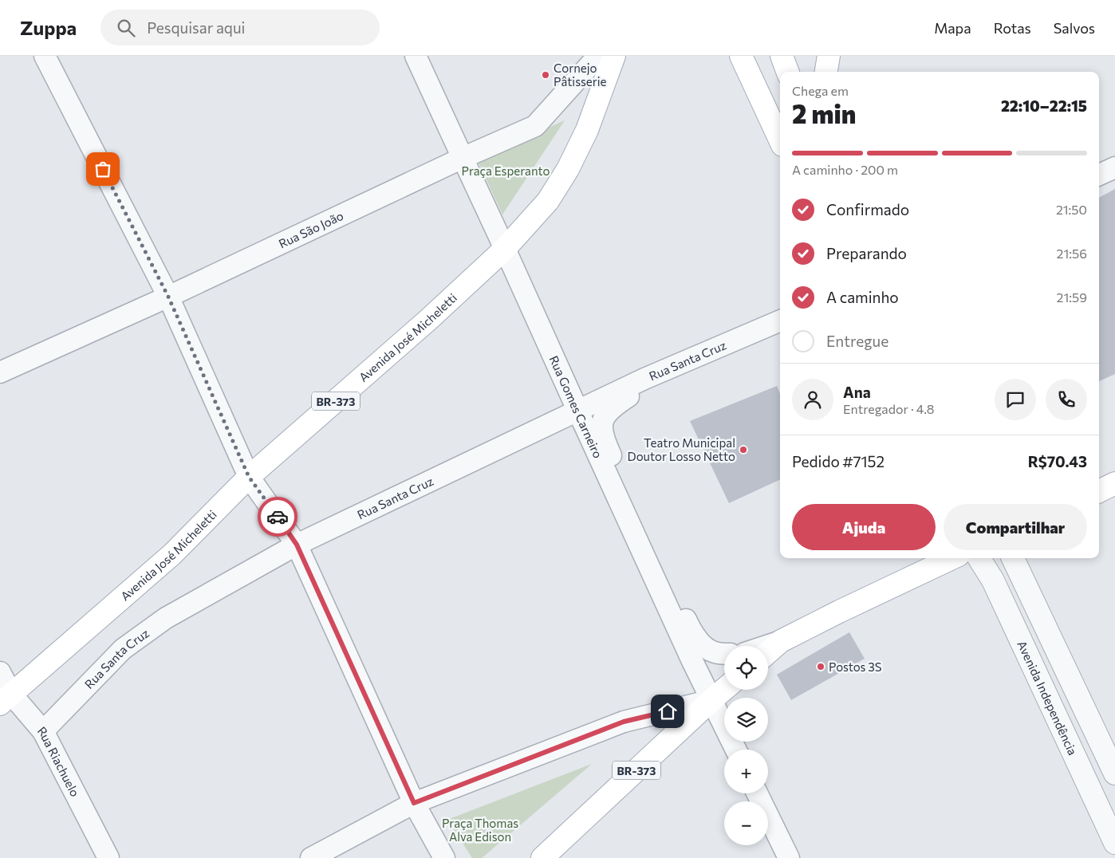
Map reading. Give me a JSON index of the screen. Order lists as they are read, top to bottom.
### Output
{
  "streets": {
    "main road": ["Avenida José Micheletti", "BR-373"],
    "street": [
      "Rua São João",
      "Rua Santa Cruz",
      "Rua Gomes Carneiro",
      "Avenida Independência",
      "Rua Riachuelo"
    ]
  },
  "crossings": [
    ["Rua São João", "Rua Gomes Carneiro"],
    ["Avenida José Micheletti", "Rua Gomes Carneiro"],
    ["Avenida José Micheletti", "Rua Riachuelo"],
    ["Rua Santa Cruz", "Rua Gomes Carneiro"],
    ["Rua Santa Cruz", "Rua Riachuelo"],
    ["BR-373", "Rua Gomes Carneiro"]
  ],
  "parks": ["Praça Esperanto", "Praça Thomas Alva Edison"],
  "places": ["Cornejo Pâtisserie", "Teatro Municipal Doutor Losso Netto", "Postos 3S"],
  "page": {
    "header": "Zuppa",
    "search": "Pesquisar aqui",
    "nav": ["Mapa", "Rotas", "Salvos"],
    "heading": ["2 min", "Chega em", "22:10–22:15"],
    "panel": [
      "Ana",
      "Entregador · 4.8",
      "Pedido #7152",
      "R$70.43"
    ],
    "bar": "A caminho · 200 m",
    "list": [
      ["Confirmado", "21:50"],
      ["Preparando", "21:56"],
      ["A caminho", "21:59"],
      "Entregue"
    ],
    "buttons": ["Ajuda", "Compartilhar"],
    "map_buttons": ["+", "−"]
  }
}
